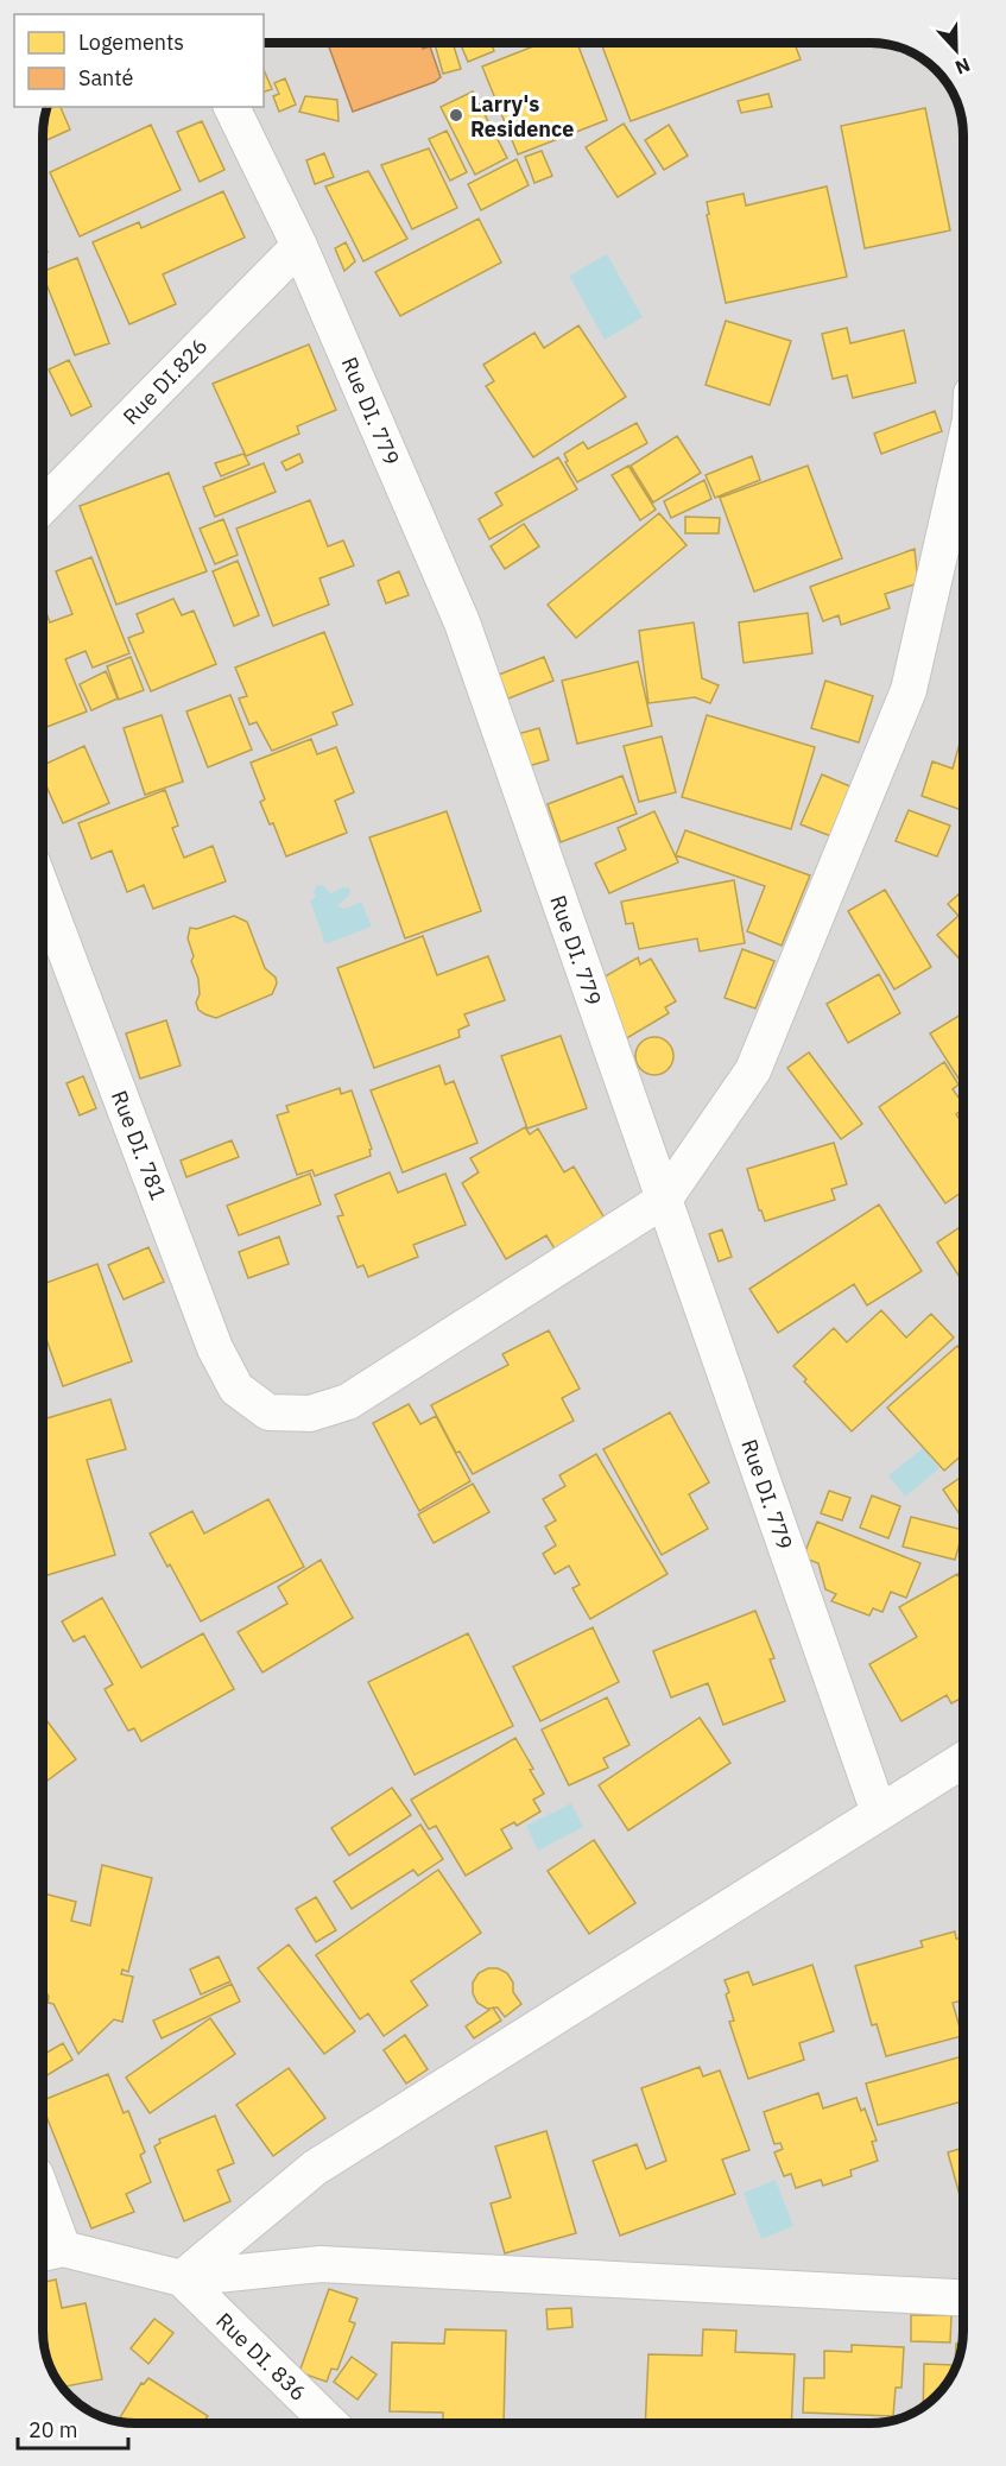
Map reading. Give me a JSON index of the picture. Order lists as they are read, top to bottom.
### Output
{
  "streets": {
    "street": [
      "Rue DI.826",
      "Rue DI. 779",
      "Rue DI. 781",
      "Rue DI. 836"
    ]
  },
  "crossings": [
    ["Rue DI.826", "Rue DI. 779"],
    ["Rue DI. 779", "Rue DI. 781"]
  ],
  "places": ["Larry's Residence"],
  "legend": ["Logements", "Santé"],
  "scale_bar": "20 m",
  "north": "bottom"
}
